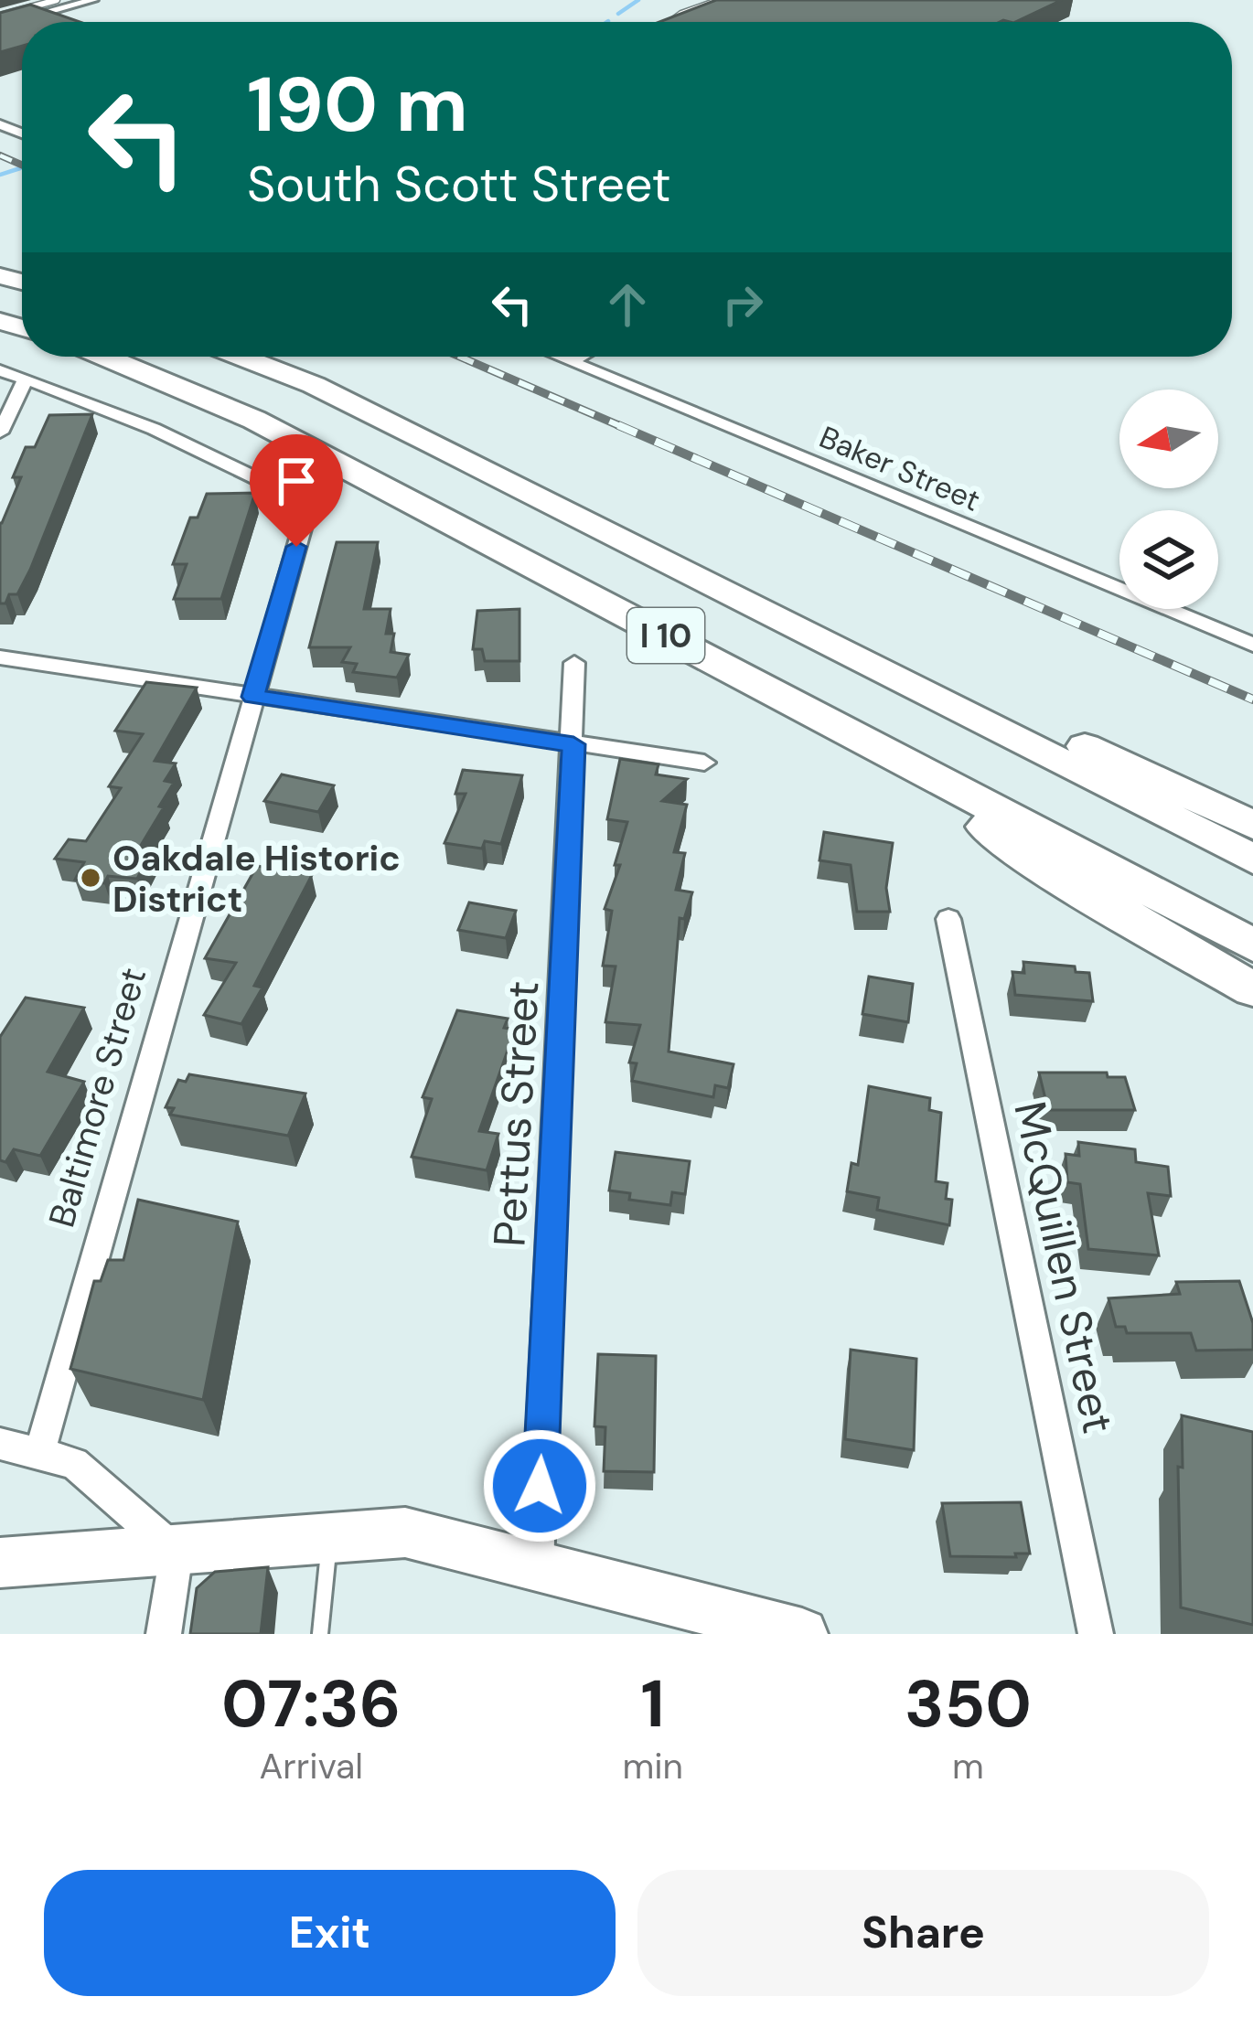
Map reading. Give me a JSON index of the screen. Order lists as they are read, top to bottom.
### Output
{
  "streets": {
    "highway": ["I 10"],
    "street": [
      "Baker Street",
      "Baltimore Street",
      "Pettus Street",
      "McQuillen Street"
    ]
  },
  "places": ["Oakdale Historic District"],
  "north": "left",
  "page": {
    "turn": ["190 m", "South Scott Street"],
    "eta": [
      "07:36",
      "Arrival",
      "1",
      "min",
      "350",
      "m"
    ],
    "buttons": ["Exit", "Share"]
  }
}
